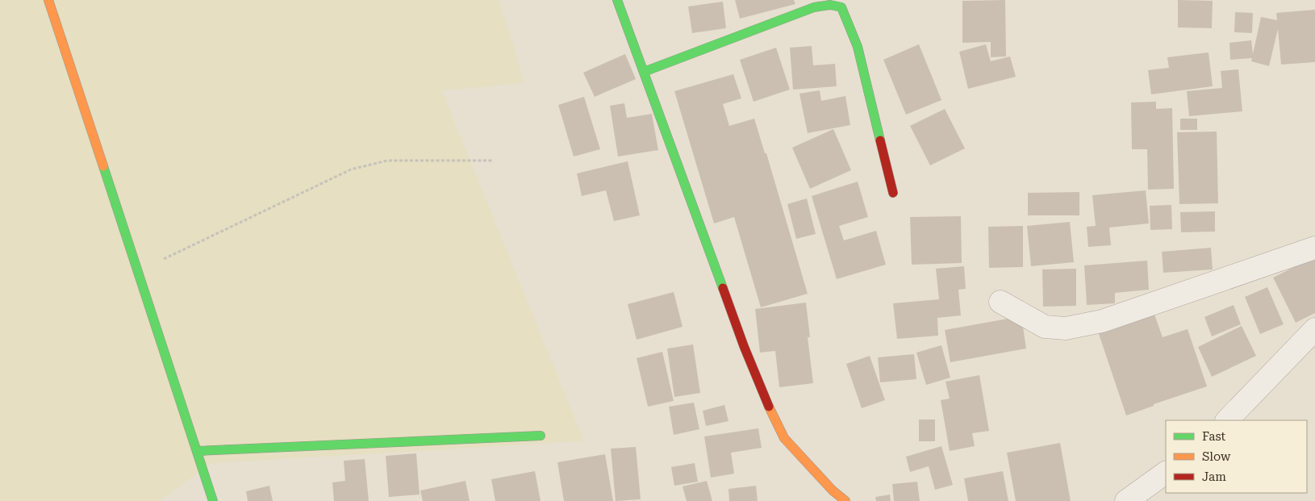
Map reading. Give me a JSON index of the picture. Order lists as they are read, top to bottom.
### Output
{
  "legend": ["Fast", "Slow", "Jam"]
}
